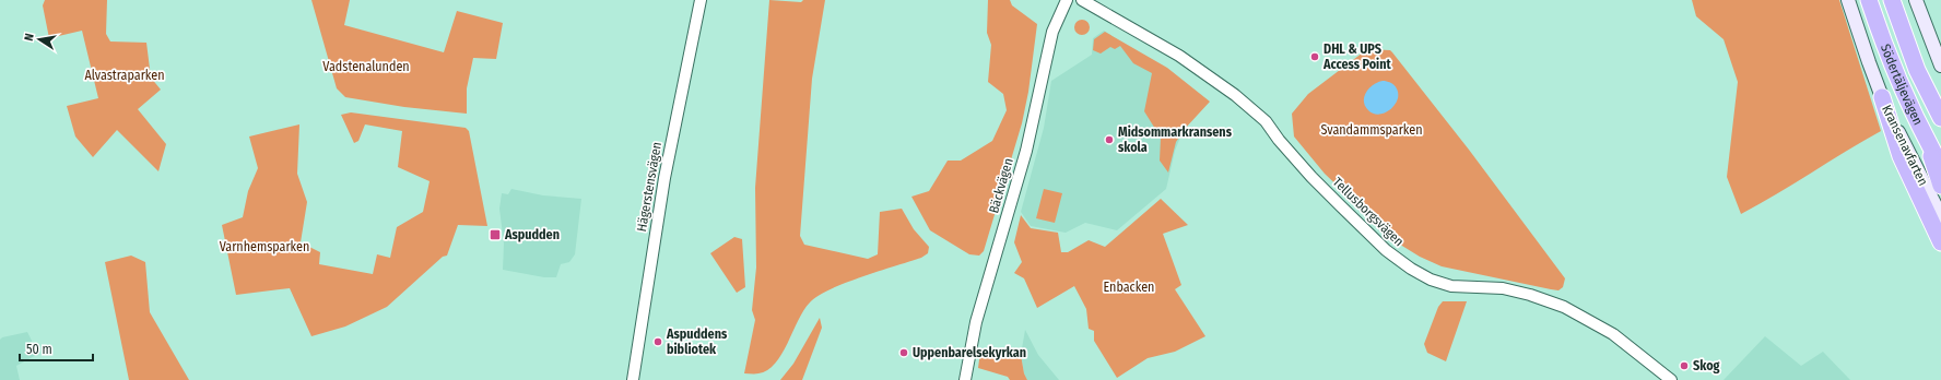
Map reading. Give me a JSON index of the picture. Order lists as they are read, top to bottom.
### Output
{
  "streets": {
    "highway": ["Södertäljevägen"],
    "main road": ["Kransenavfarten"],
    "street": ["Bäckvägen", "Hägerstensvägen", "Tellusborgsvägen"]
  },
  "crossings": [
    ["Södertäljevägen", "Kransenavfarten"]
  ],
  "parks": [
    "Vadstenalunden",
    "Alvastraparken",
    "Svandammsparken",
    "Varnhemsparken",
    "Enbacken"
  ],
  "places": {
    "other": [
      "DHL & UPS Access Point",
      "Midsommarkransens skola",
      "Aspuddens bibliotek",
      "Uppenbarelsekyrkan",
      "Skog"
    ],
    "transit": ["Aspudden"]
  },
  "scale_bar": "50 m",
  "north": "left"
}
